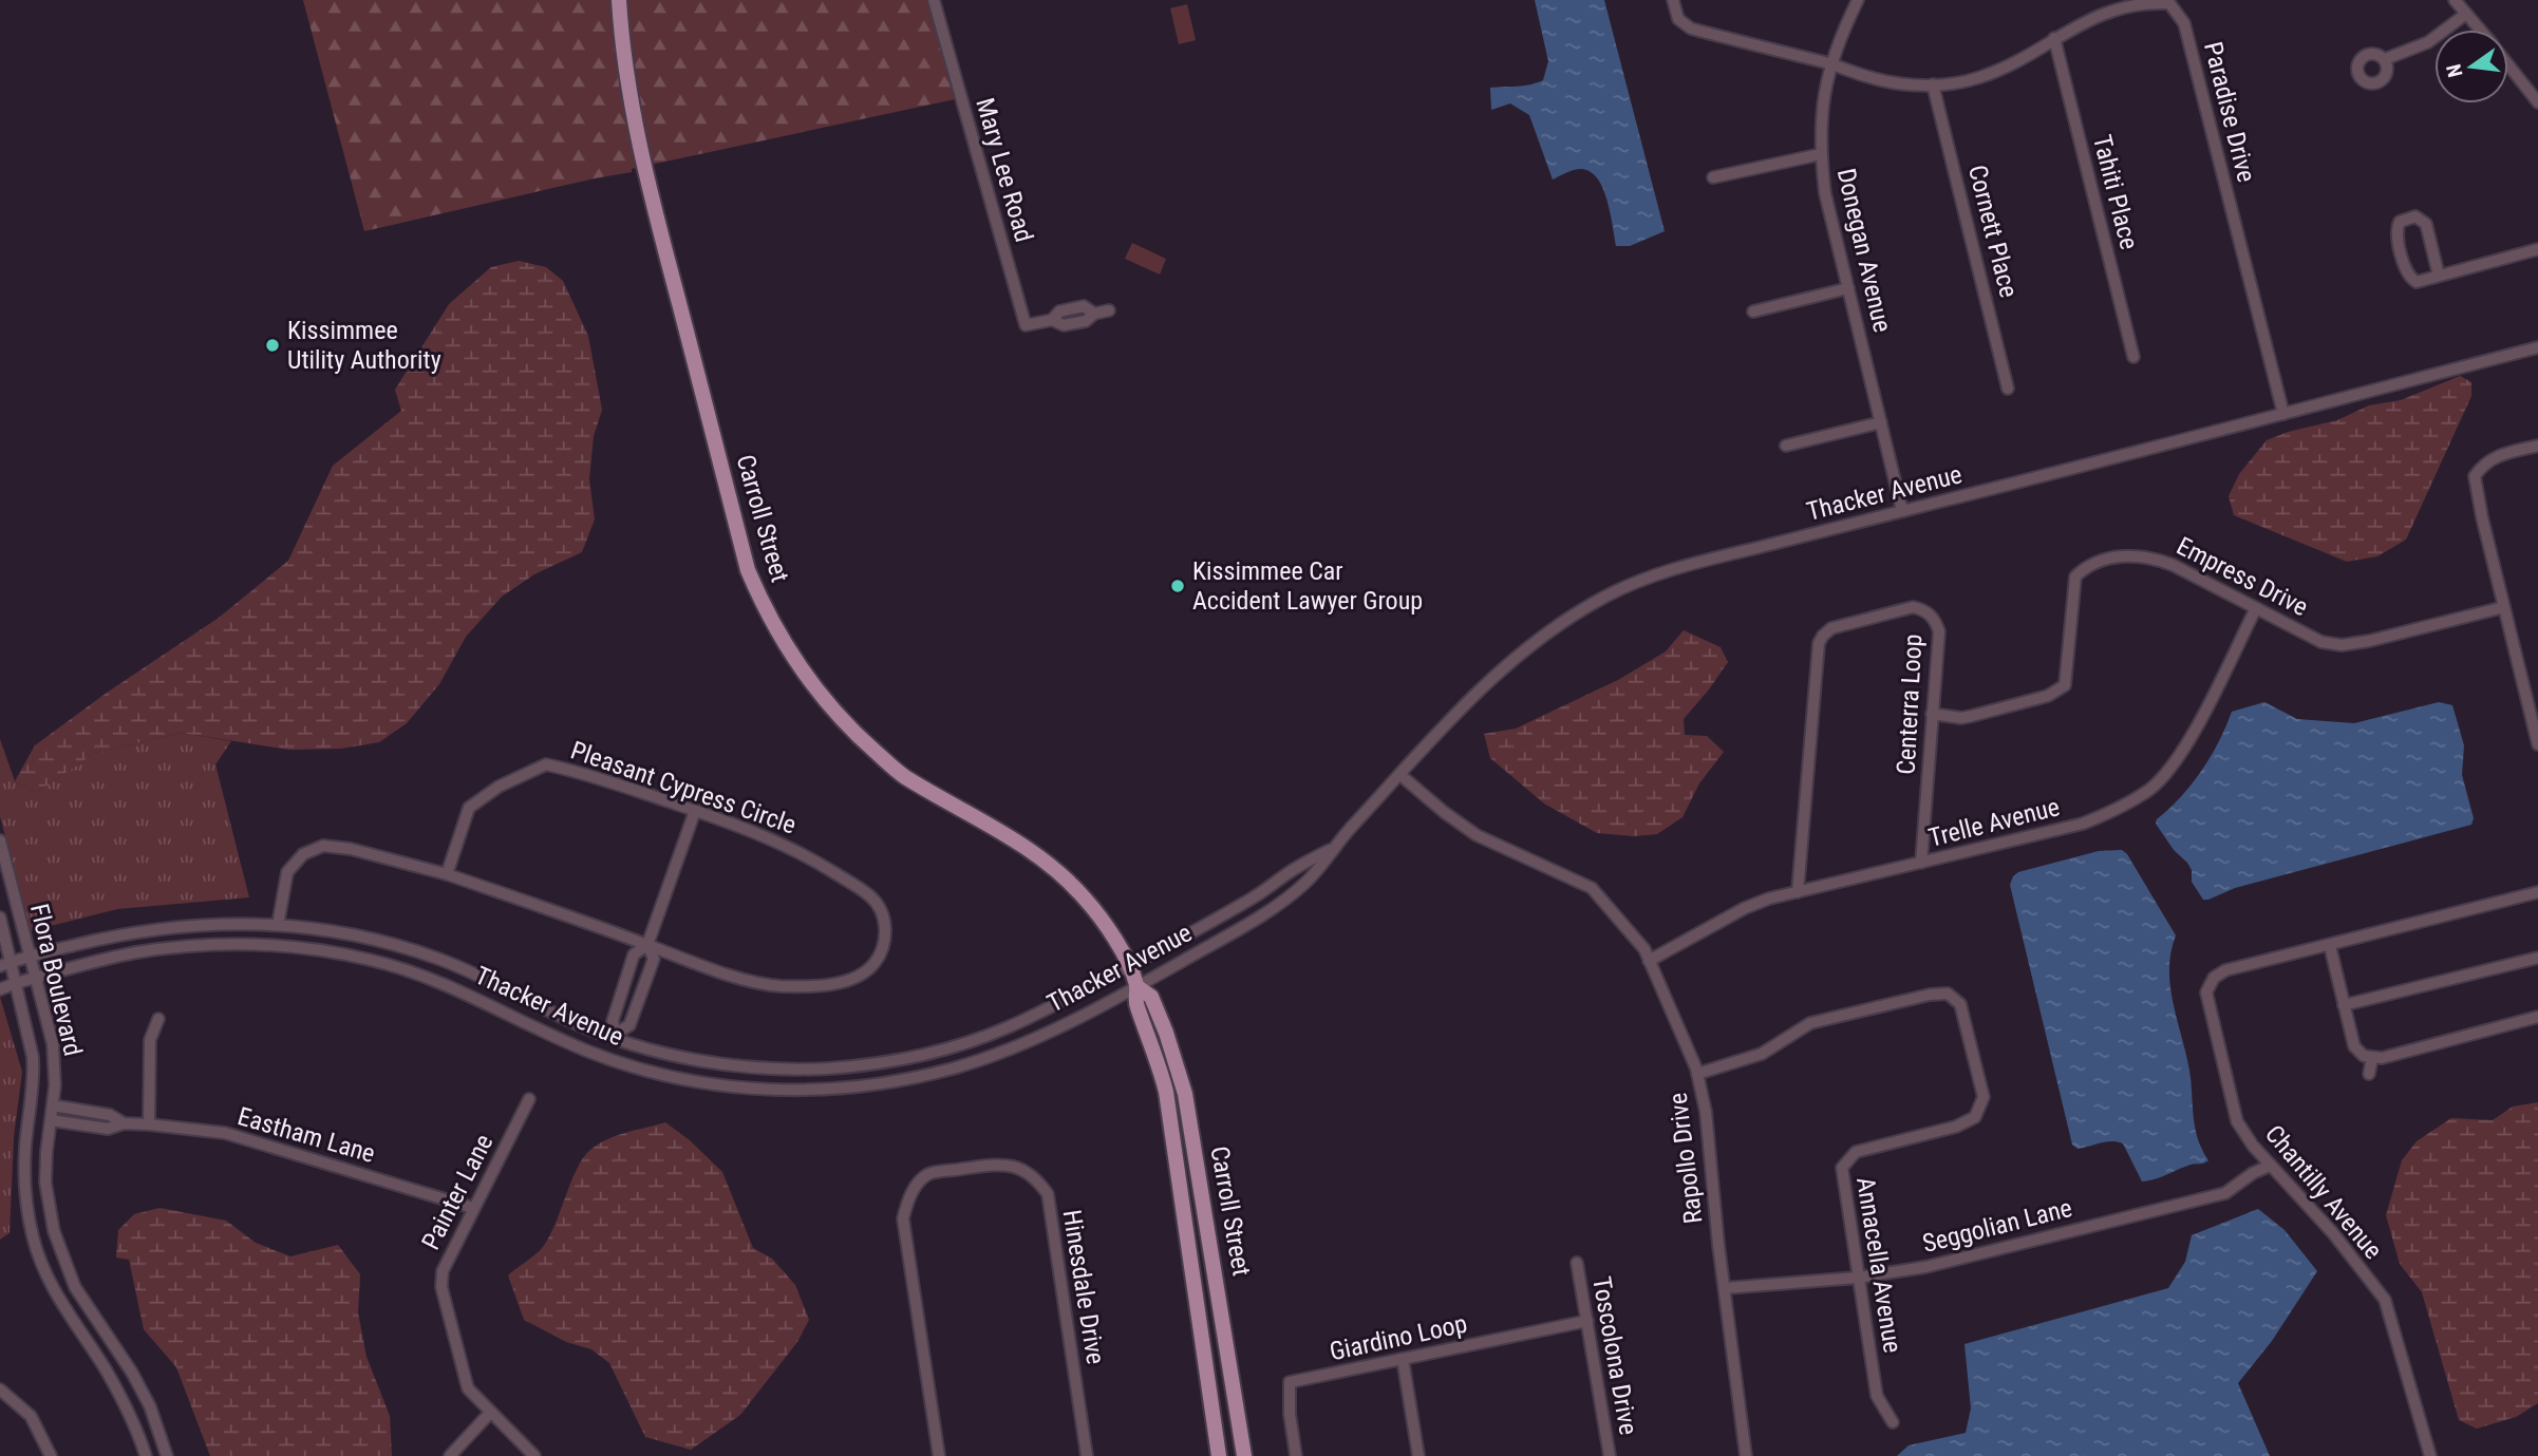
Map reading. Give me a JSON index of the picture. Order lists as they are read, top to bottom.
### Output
{
  "streets": {
    "main road": ["Carroll Street"],
    "street": [
      "Paradise Drive",
      "Mary Lee Road",
      "Tahiti Place",
      "Cornett Place",
      "Donegan Avenue",
      "Thacker Avenue",
      "Empress Drive",
      "Centerra Loop",
      "Pleasant Cypress Circle",
      "Trelle Avenue",
      "Flora Boulevard",
      "Eastham Lane",
      "Rapollo Drive",
      "Painter Lane",
      "Chantilly Avenue",
      "Seggolian Lane",
      "Annacella Avenue",
      "Hinesdale Drive",
      "Giardino Loop",
      "Toscolona Drive"
    ]
  },
  "crossings": [
    ["Paradise Drive", "Tahiti Place"],
    ["Paradise Drive", "Cornett Place"],
    ["Paradise Drive", "Donegan Avenue"],
    ["Paradise Drive", "Thacker Avenue"],
    ["Donegan Avenue", "Thacker Avenue"],
    ["Thacker Avenue", "Carroll Street"],
    ["Thacker Avenue", "Pleasant Cypress Circle"],
    ["Thacker Avenue", "Flora Boulevard"],
    ["Thacker Avenue", "Rapollo Drive"],
    ["Empress Drive", "Centerra Loop"],
    ["Empress Drive", "Trelle Avenue"],
    ["Centerra Loop", "Trelle Avenue"],
    ["Trelle Avenue", "Rapollo Drive"],
    ["Flora Boulevard", "Eastham Lane"],
    ["Eastham Lane", "Painter Lane"],
    ["Rapollo Drive", "Seggolian Lane"],
    ["Rapollo Drive", "Annacella Avenue"],
    ["Chantilly Avenue", "Seggolian Lane"],
    ["Seggolian Lane", "Annacella Avenue"],
    ["Giardino Loop", "Toscolona Drive"]
  ],
  "places": ["Kissimmee Utility Authority", "Kissimmee Car Accident Lawyer Group"],
  "north": "left"
}
